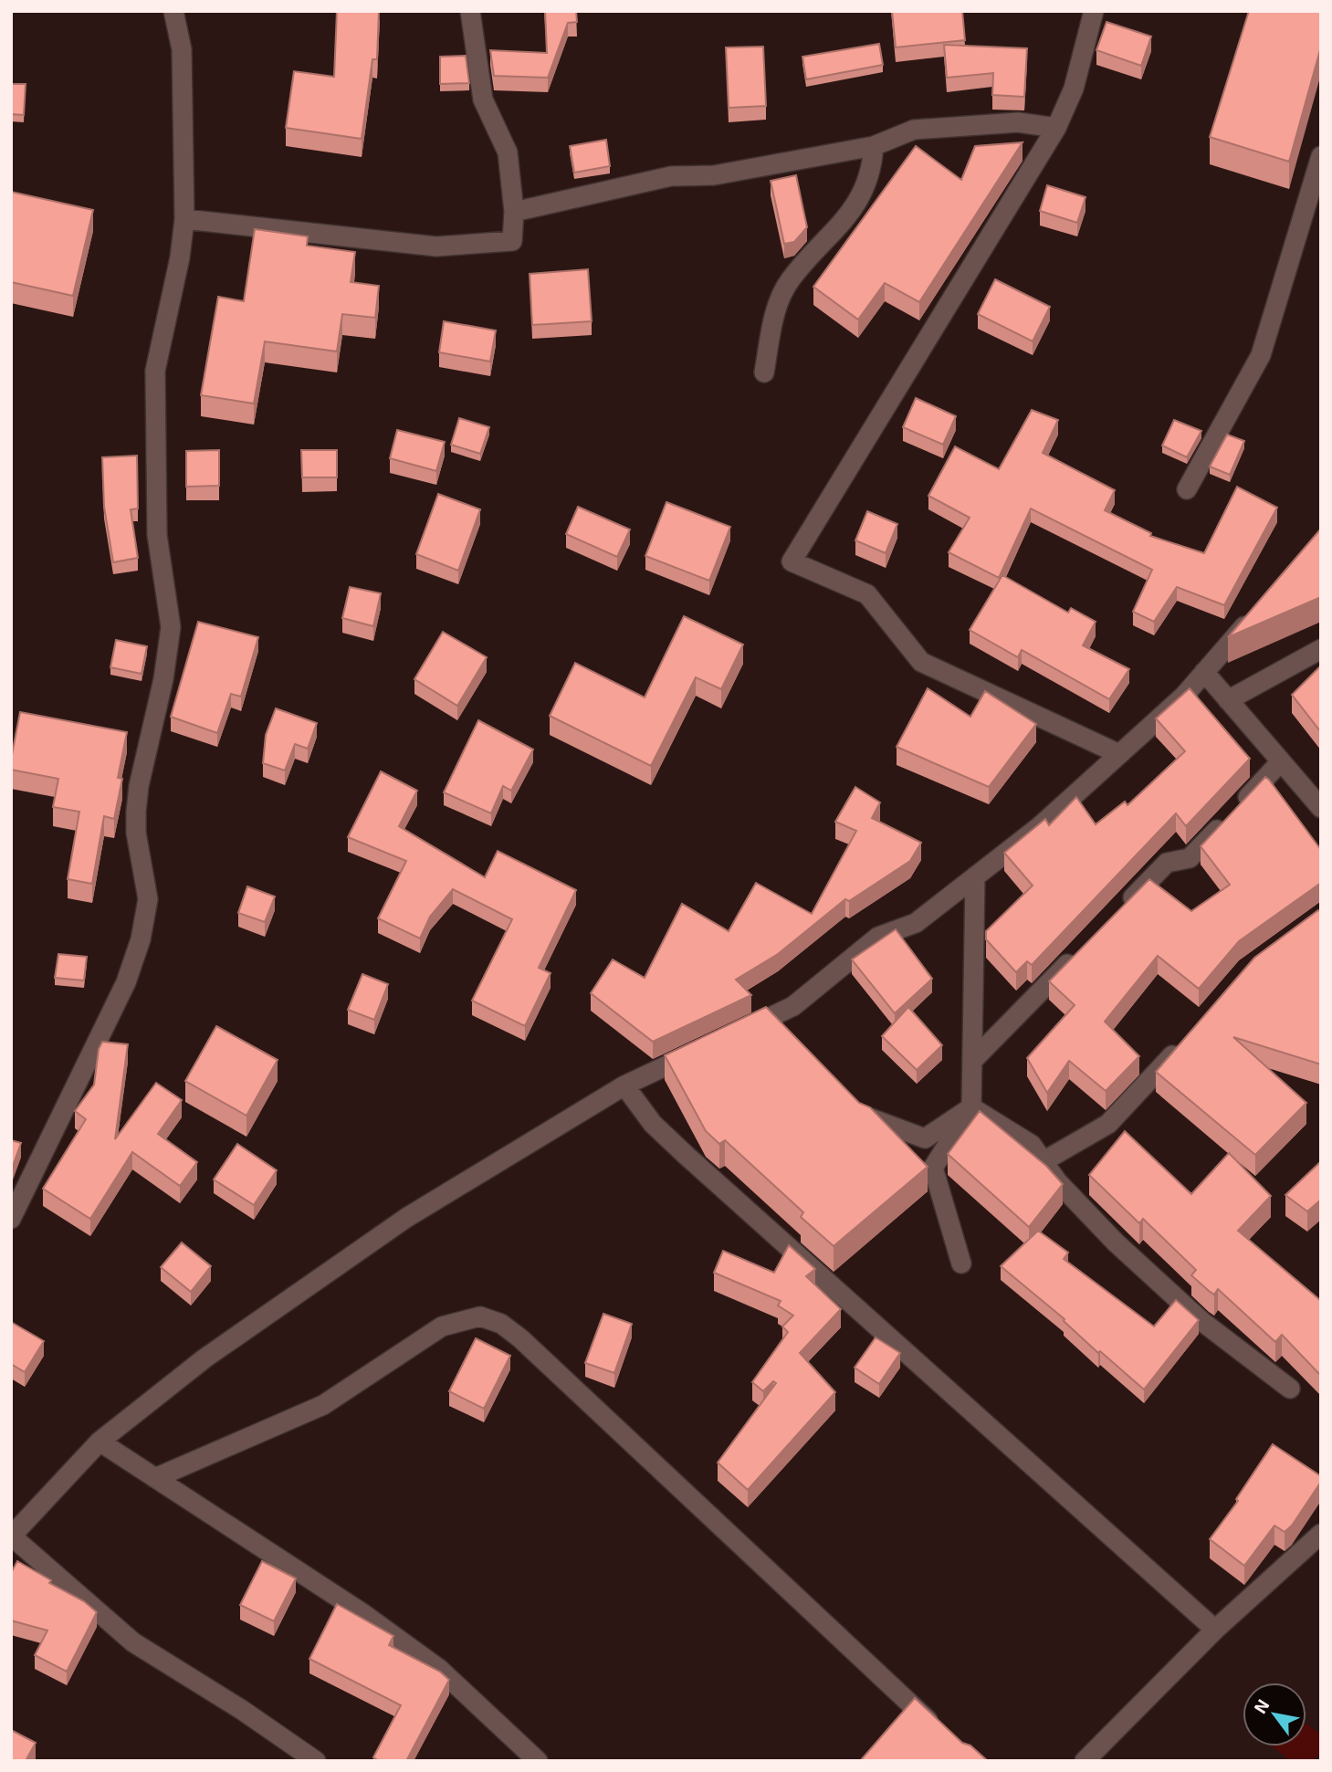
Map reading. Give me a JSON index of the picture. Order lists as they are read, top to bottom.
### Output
{
  "north": "top left"
}
